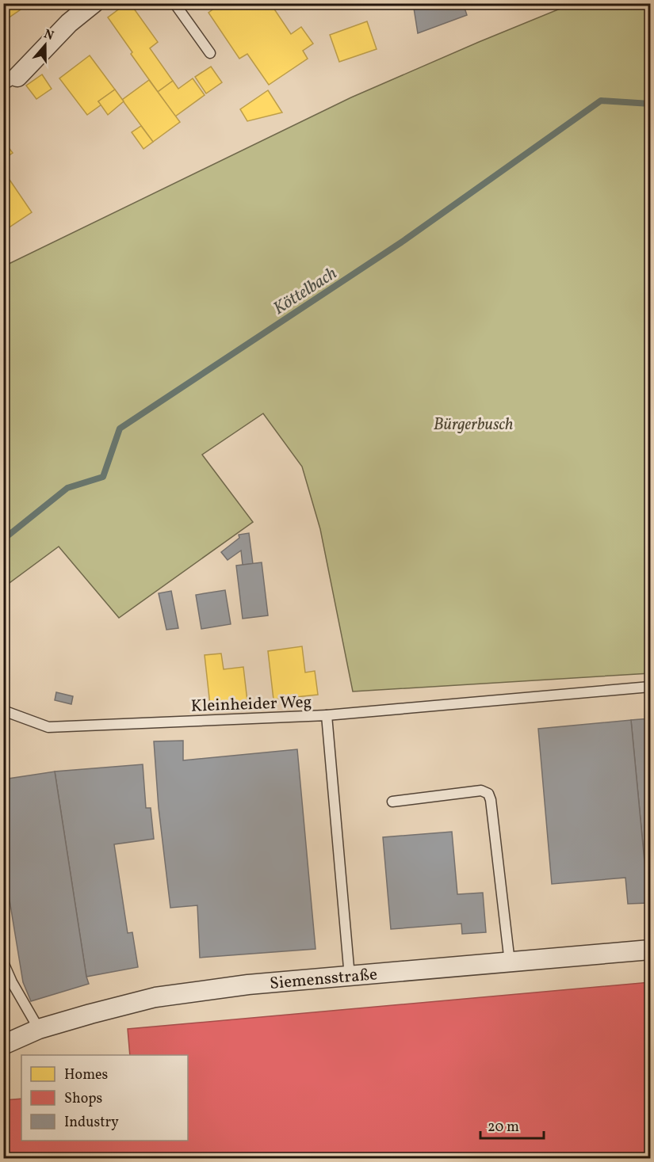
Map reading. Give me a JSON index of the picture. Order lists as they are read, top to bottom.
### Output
{
  "streets": {
    "street": ["Siemensstraße"],
    "lane": ["Kleinheider Weg"]
  },
  "crossings": [
    ["Kleinheider Weg", "Siemensstraße"]
  ],
  "water": ["Köttelbach"],
  "parks": ["Bürgerbusch"],
  "legend": ["Homes", "Shops", "Industry"],
  "scale_bar": "20 m",
  "north": "top"
}
